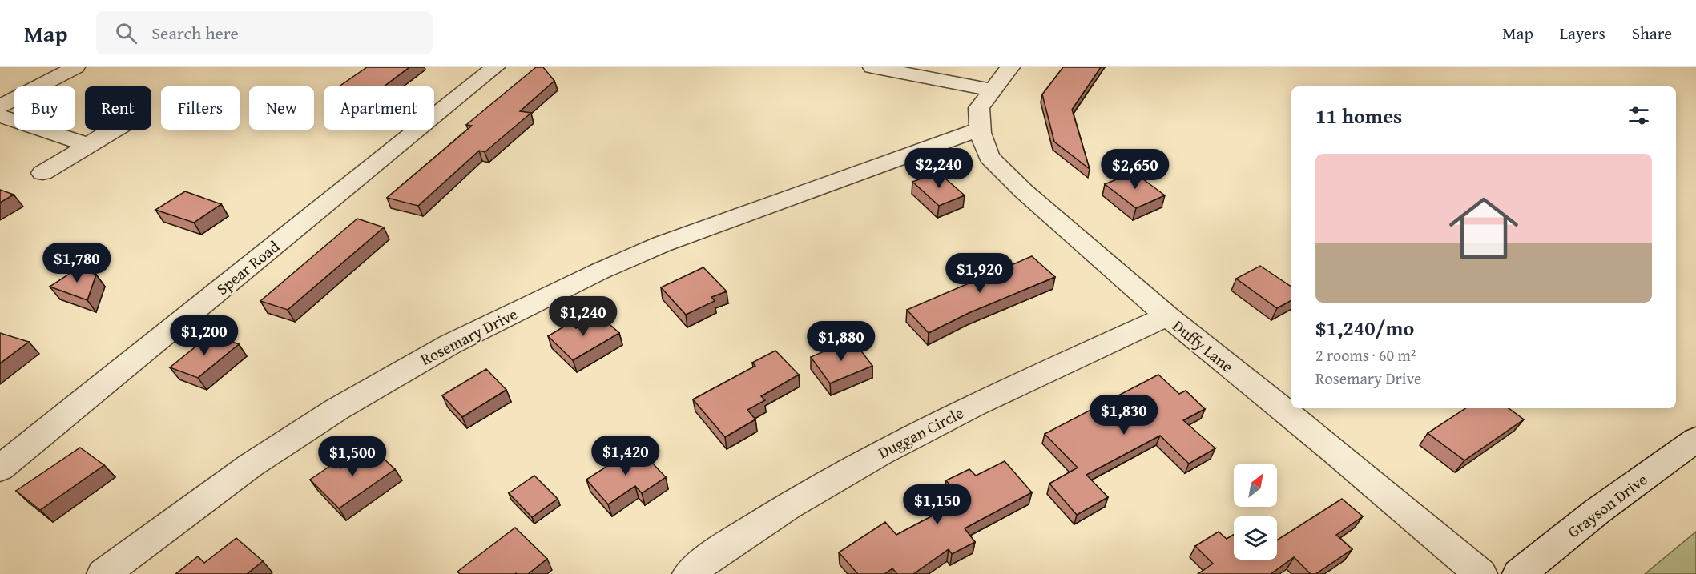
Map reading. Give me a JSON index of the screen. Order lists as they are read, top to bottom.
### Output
{
  "streets": {
    "street": [
      "Spear Road",
      "Rosemary Drive",
      "Duffy Lane",
      "Duggan Circle",
      "Grayson Drive"
    ]
  },
  "crossings": [
    ["Rosemary Drive", "Duffy Lane"],
    ["Duffy Lane", "Duggan Circle"]
  ],
  "north": "top right",
  "page": {
    "header": "Map",
    "search": "Search here",
    "nav": ["Map", "Layers", "Share"],
    "chip": [
      "Buy",
      "Rent",
      "Filters",
      "New",
      "Apartment"
    ],
    "heading": "11 homes",
    "list": [
      {
        "name": "$1,240/mo",
        "note": "2 rooms · 60 m² · Rosemary Drive"
      }
    ],
    "price": [
      "$2,240",
      "$2,650",
      "$1,780",
      "$1,920",
      "$1,240",
      "$1,200",
      "$1,880",
      "$1,830",
      "$1,420",
      "$1,500",
      "$1,150"
    ]
  }
}
